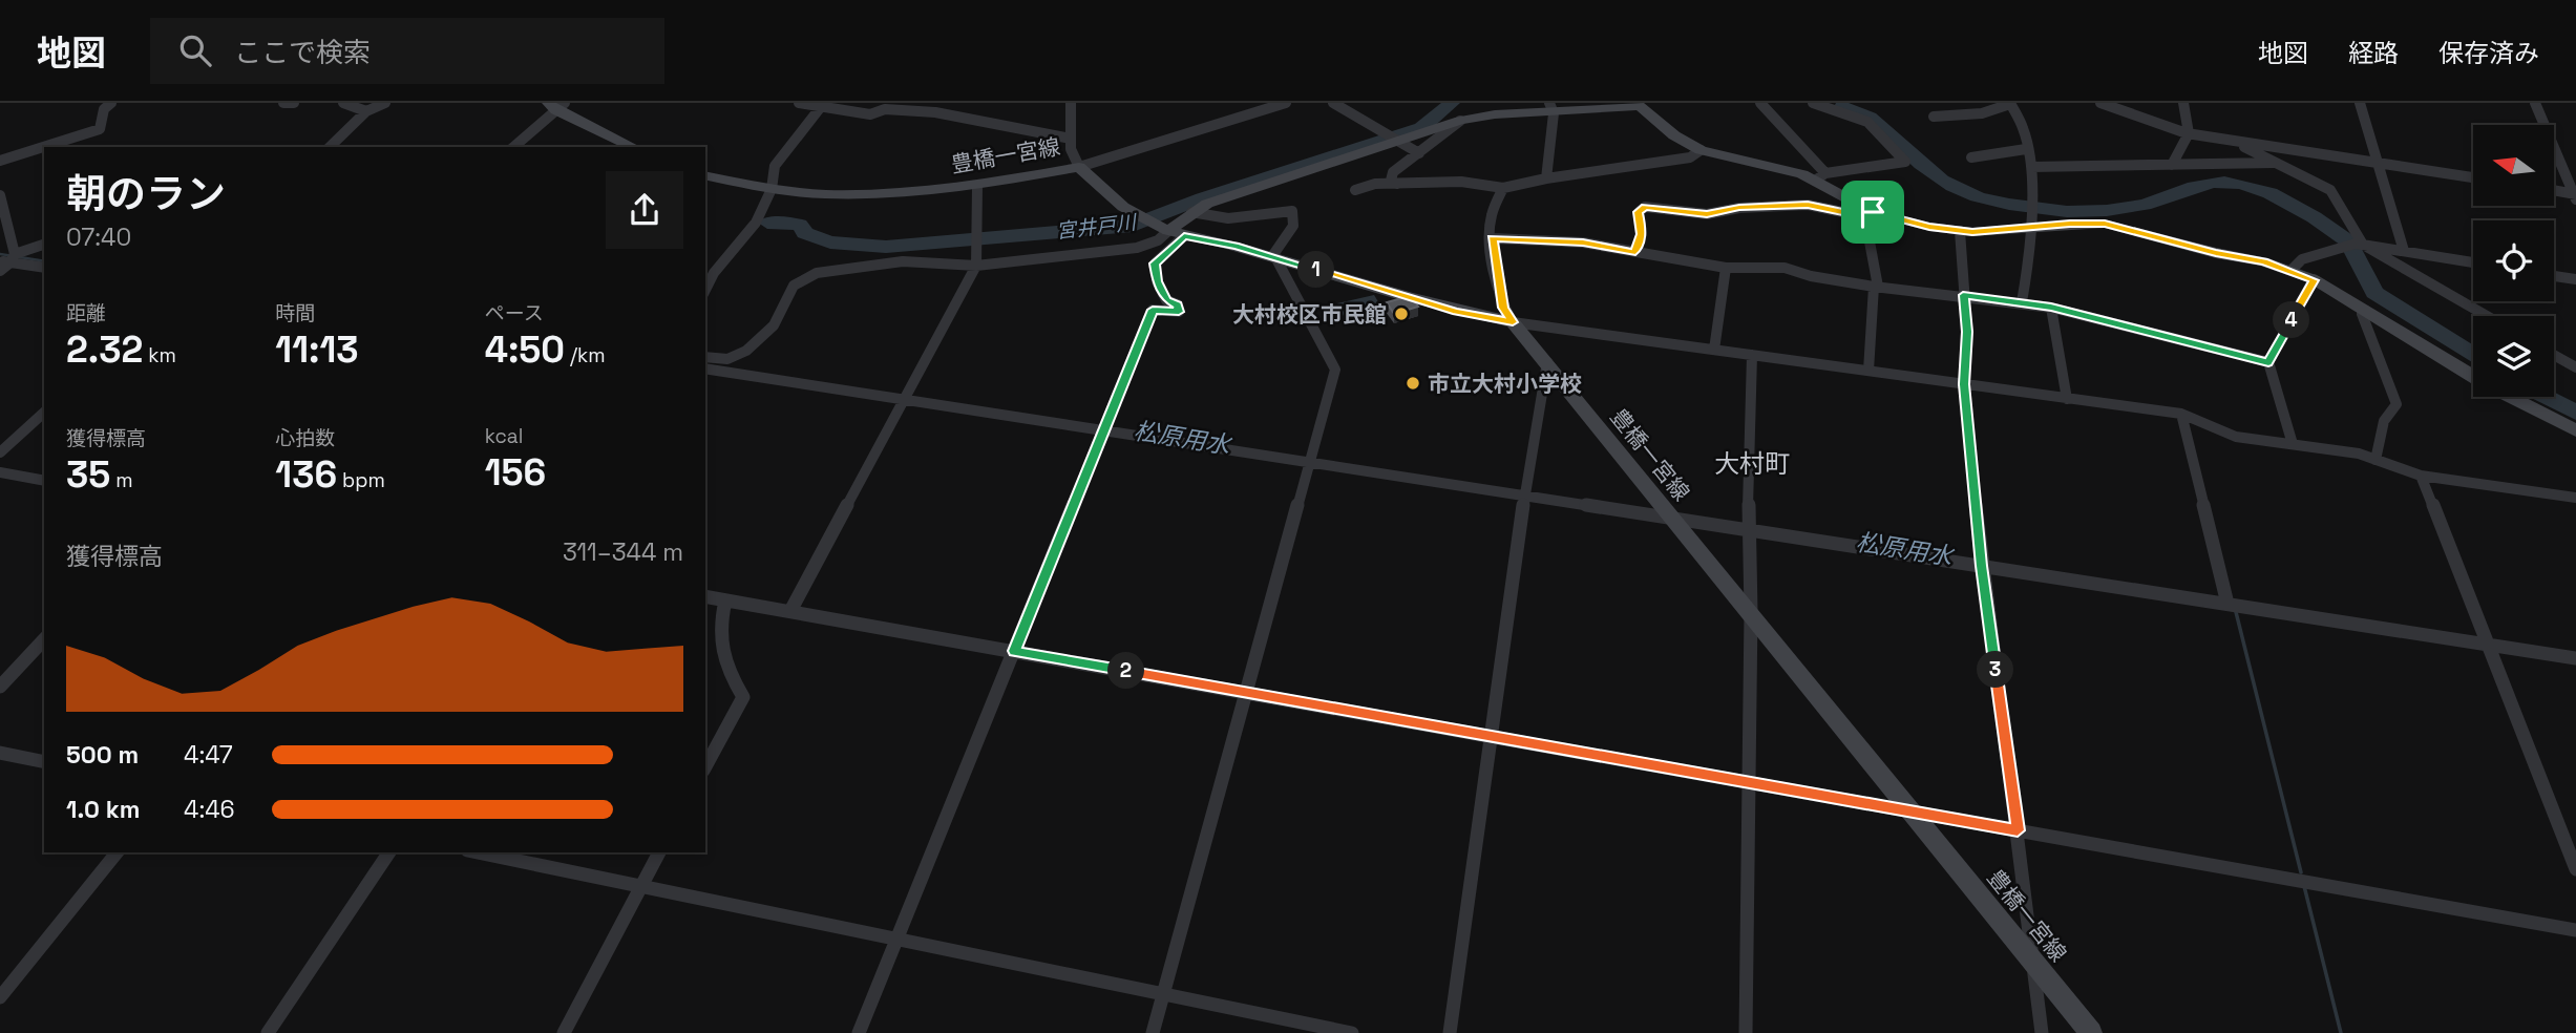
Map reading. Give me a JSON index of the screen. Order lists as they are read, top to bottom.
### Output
{
  "streets": {
    "main road": ["豊橋一宮線"]
  },
  "districts": ["大村町"],
  "water": ["宮井戸川", "松原用水"],
  "places": ["大村校区市民館", "市立大村小学校"],
  "north": "left",
  "page": {
    "header": "地図",
    "search": "ここで検索",
    "nav": ["地図", "経路", "保存済み"],
    "heading": ["朝のラン", "07:40"],
    "pins": [
      "1",
      "4",
      "3",
      "2"
    ],
    "stats": [
      ["距離", "2.32 km"],
      ["時間", "11:13"],
      ["ペース", "4:50 /km"],
      ["獲得標高", "35 m"],
      ["心拍数", "136 bpm"],
      ["kcal", "156"]
    ],
    "chart": ["獲得標高", "311–344 m"],
    "list": [
      {
        "name": "500 m",
        "note": "4:47"
      },
      {
        "name": "1.0 km",
        "note": "4:46"
      }
    ]
  }
}
